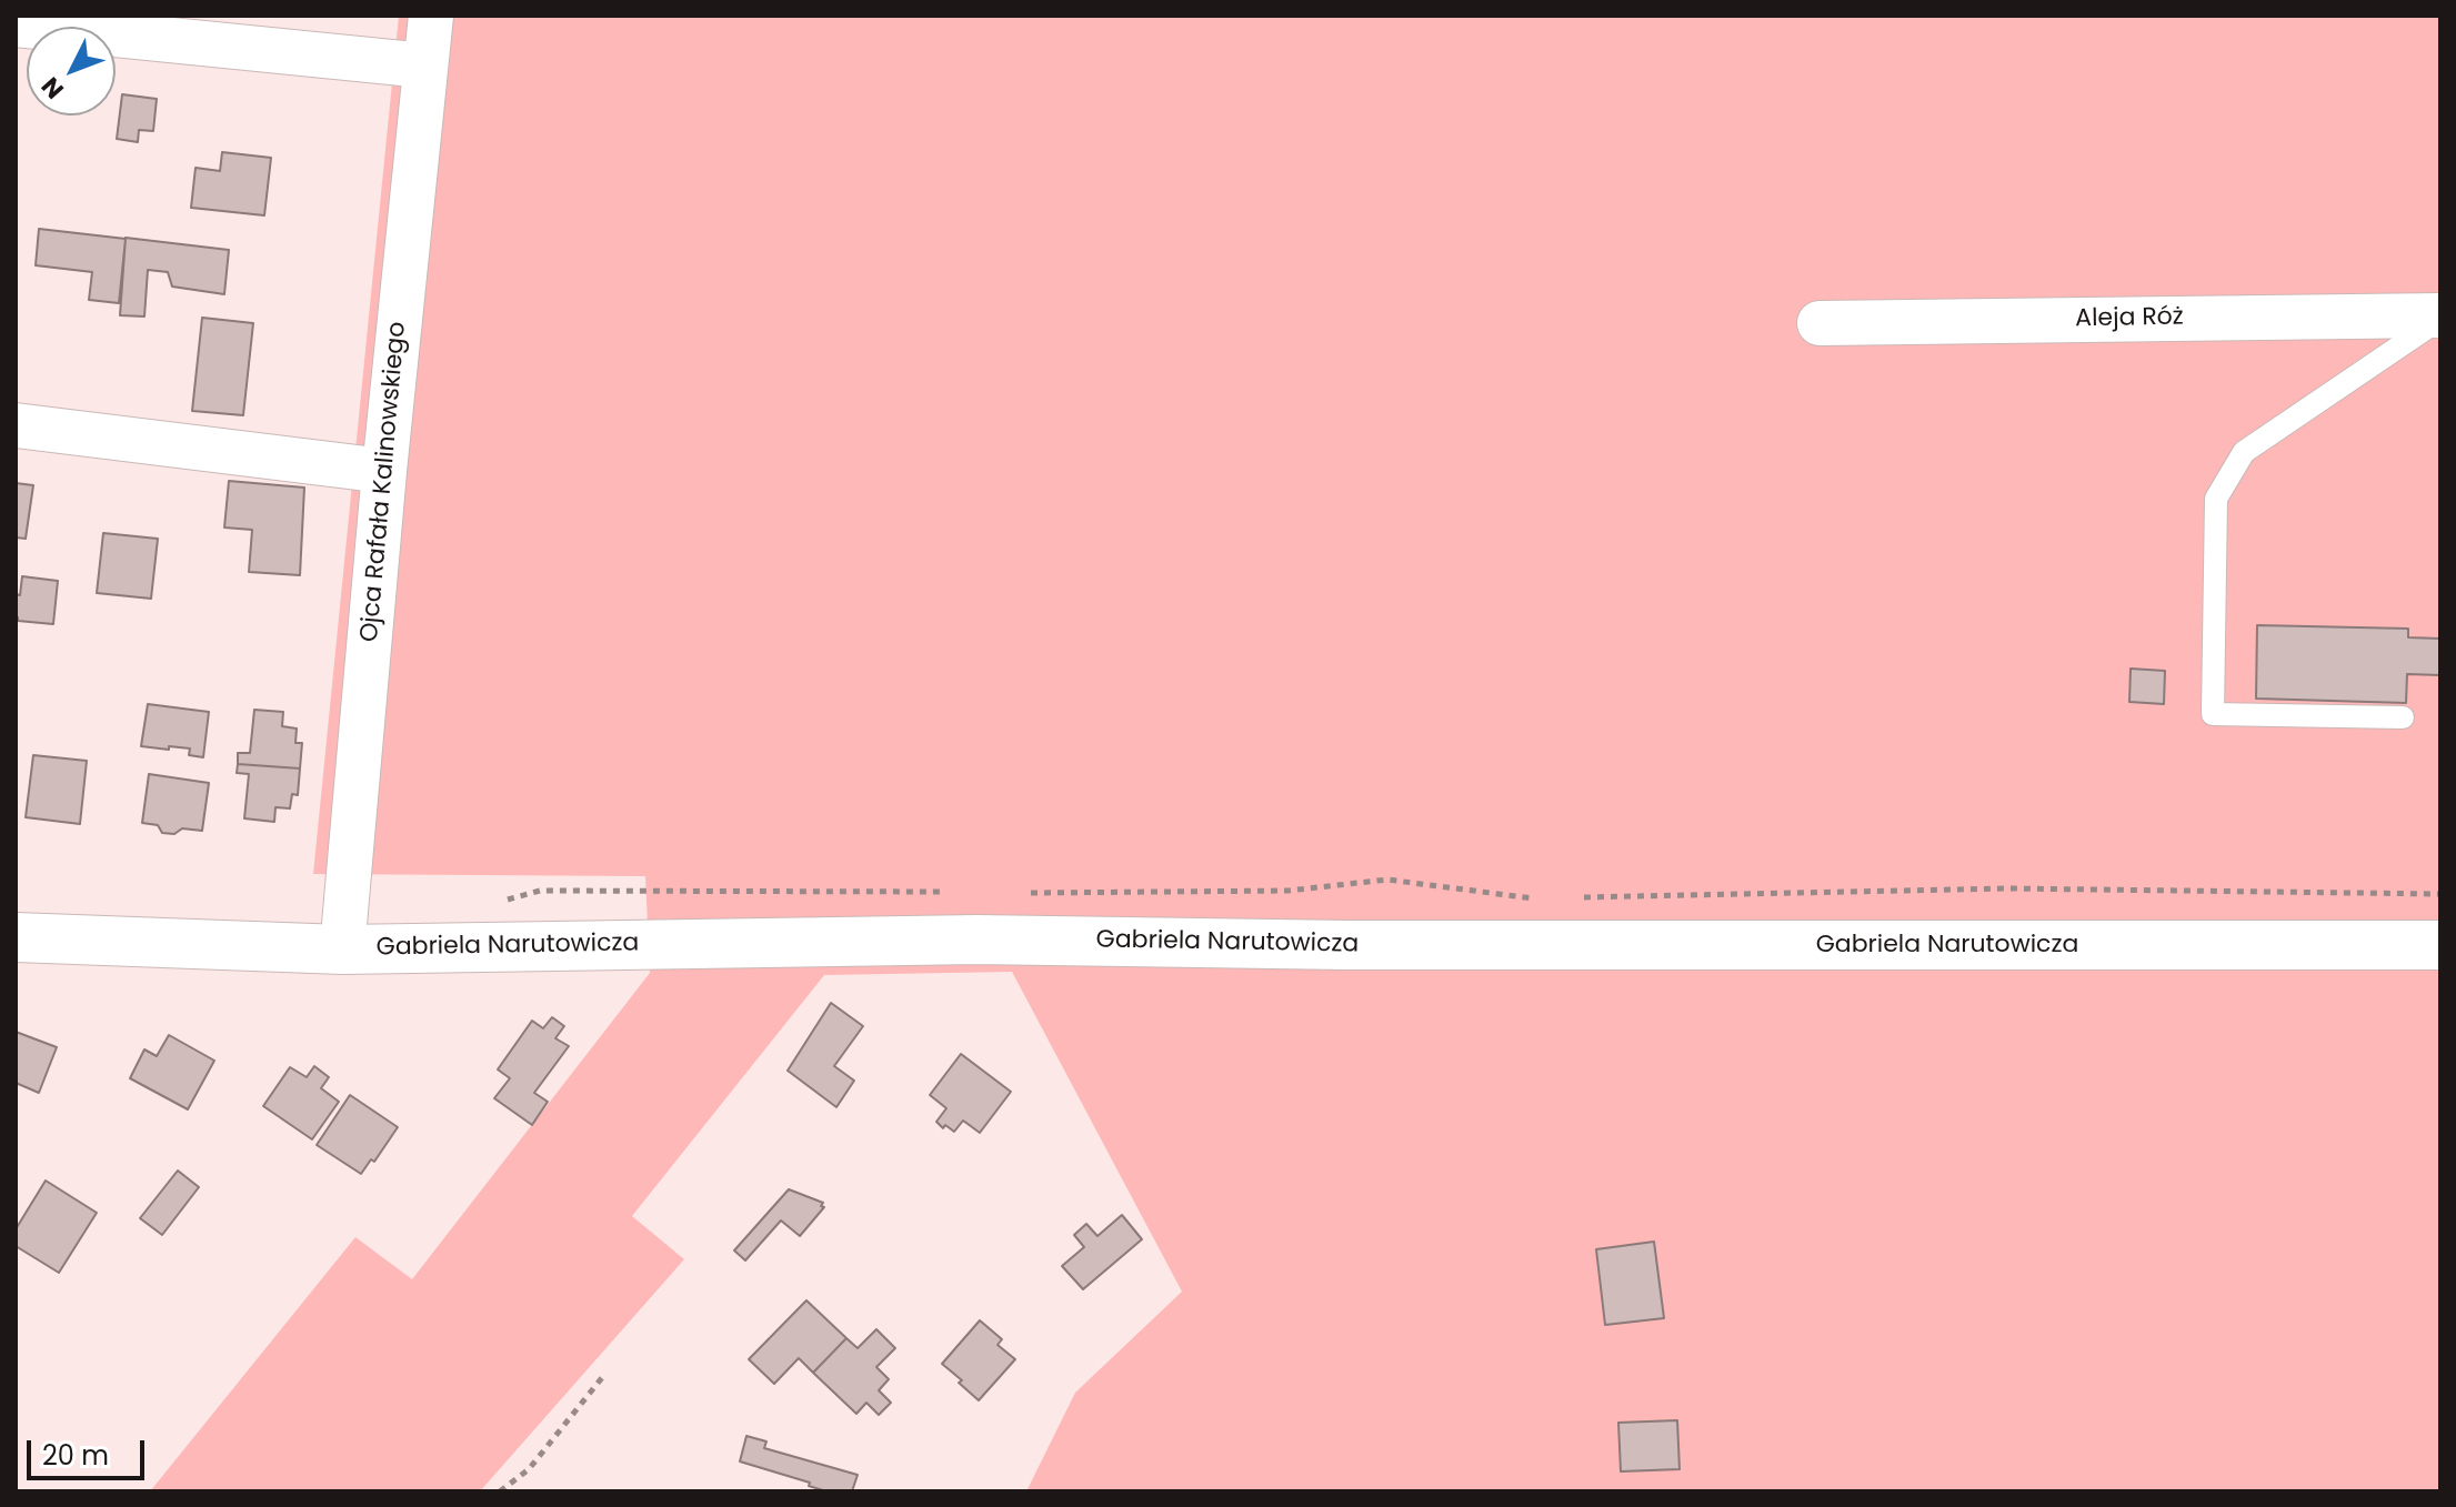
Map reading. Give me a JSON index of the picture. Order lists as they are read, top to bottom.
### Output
{
  "streets": {
    "street": ["Aleja Róż", "Ojca Rafała Kalinowskiego", "Gabriela Narutowicza"]
  },
  "crossings": [
    ["Ojca Rafała Kalinowskiego", "Gabriela Narutowicza"]
  ],
  "scale_bar": "20 m",
  "north": "bottom left"
}
